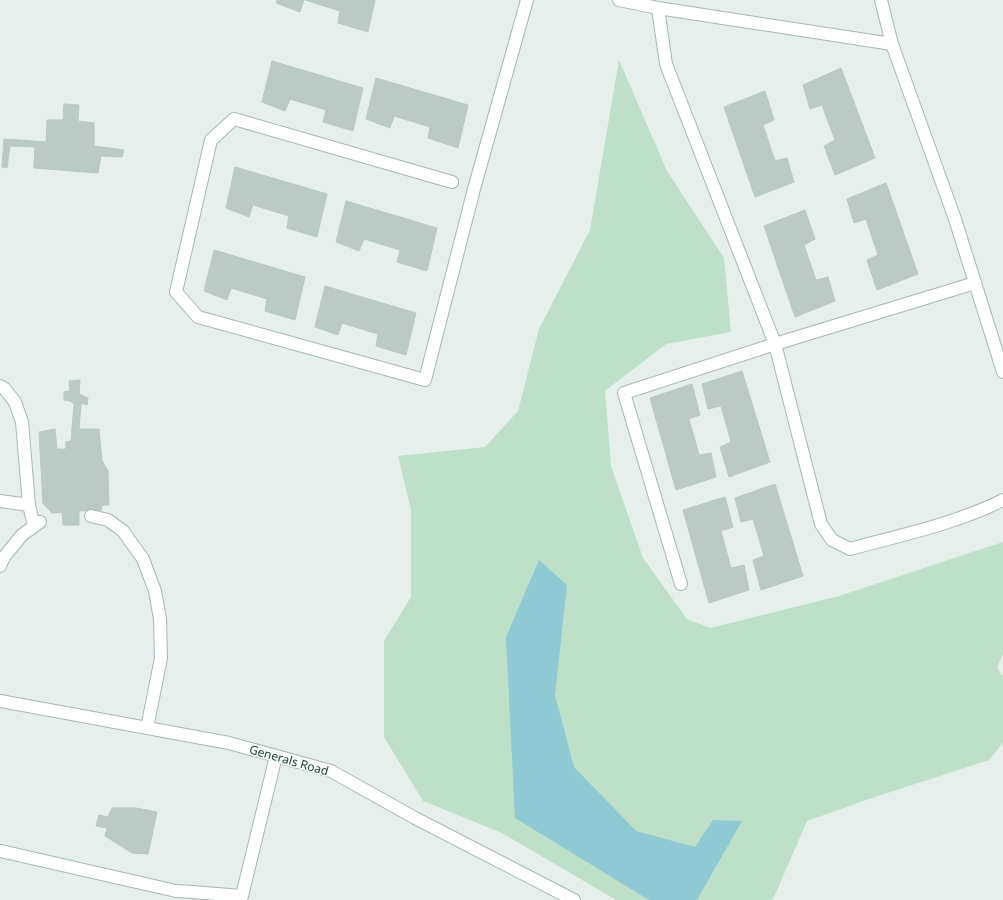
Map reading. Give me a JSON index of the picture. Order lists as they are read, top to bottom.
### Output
{
  "streets": {
    "street": ["Generals Road"]
  }
}
